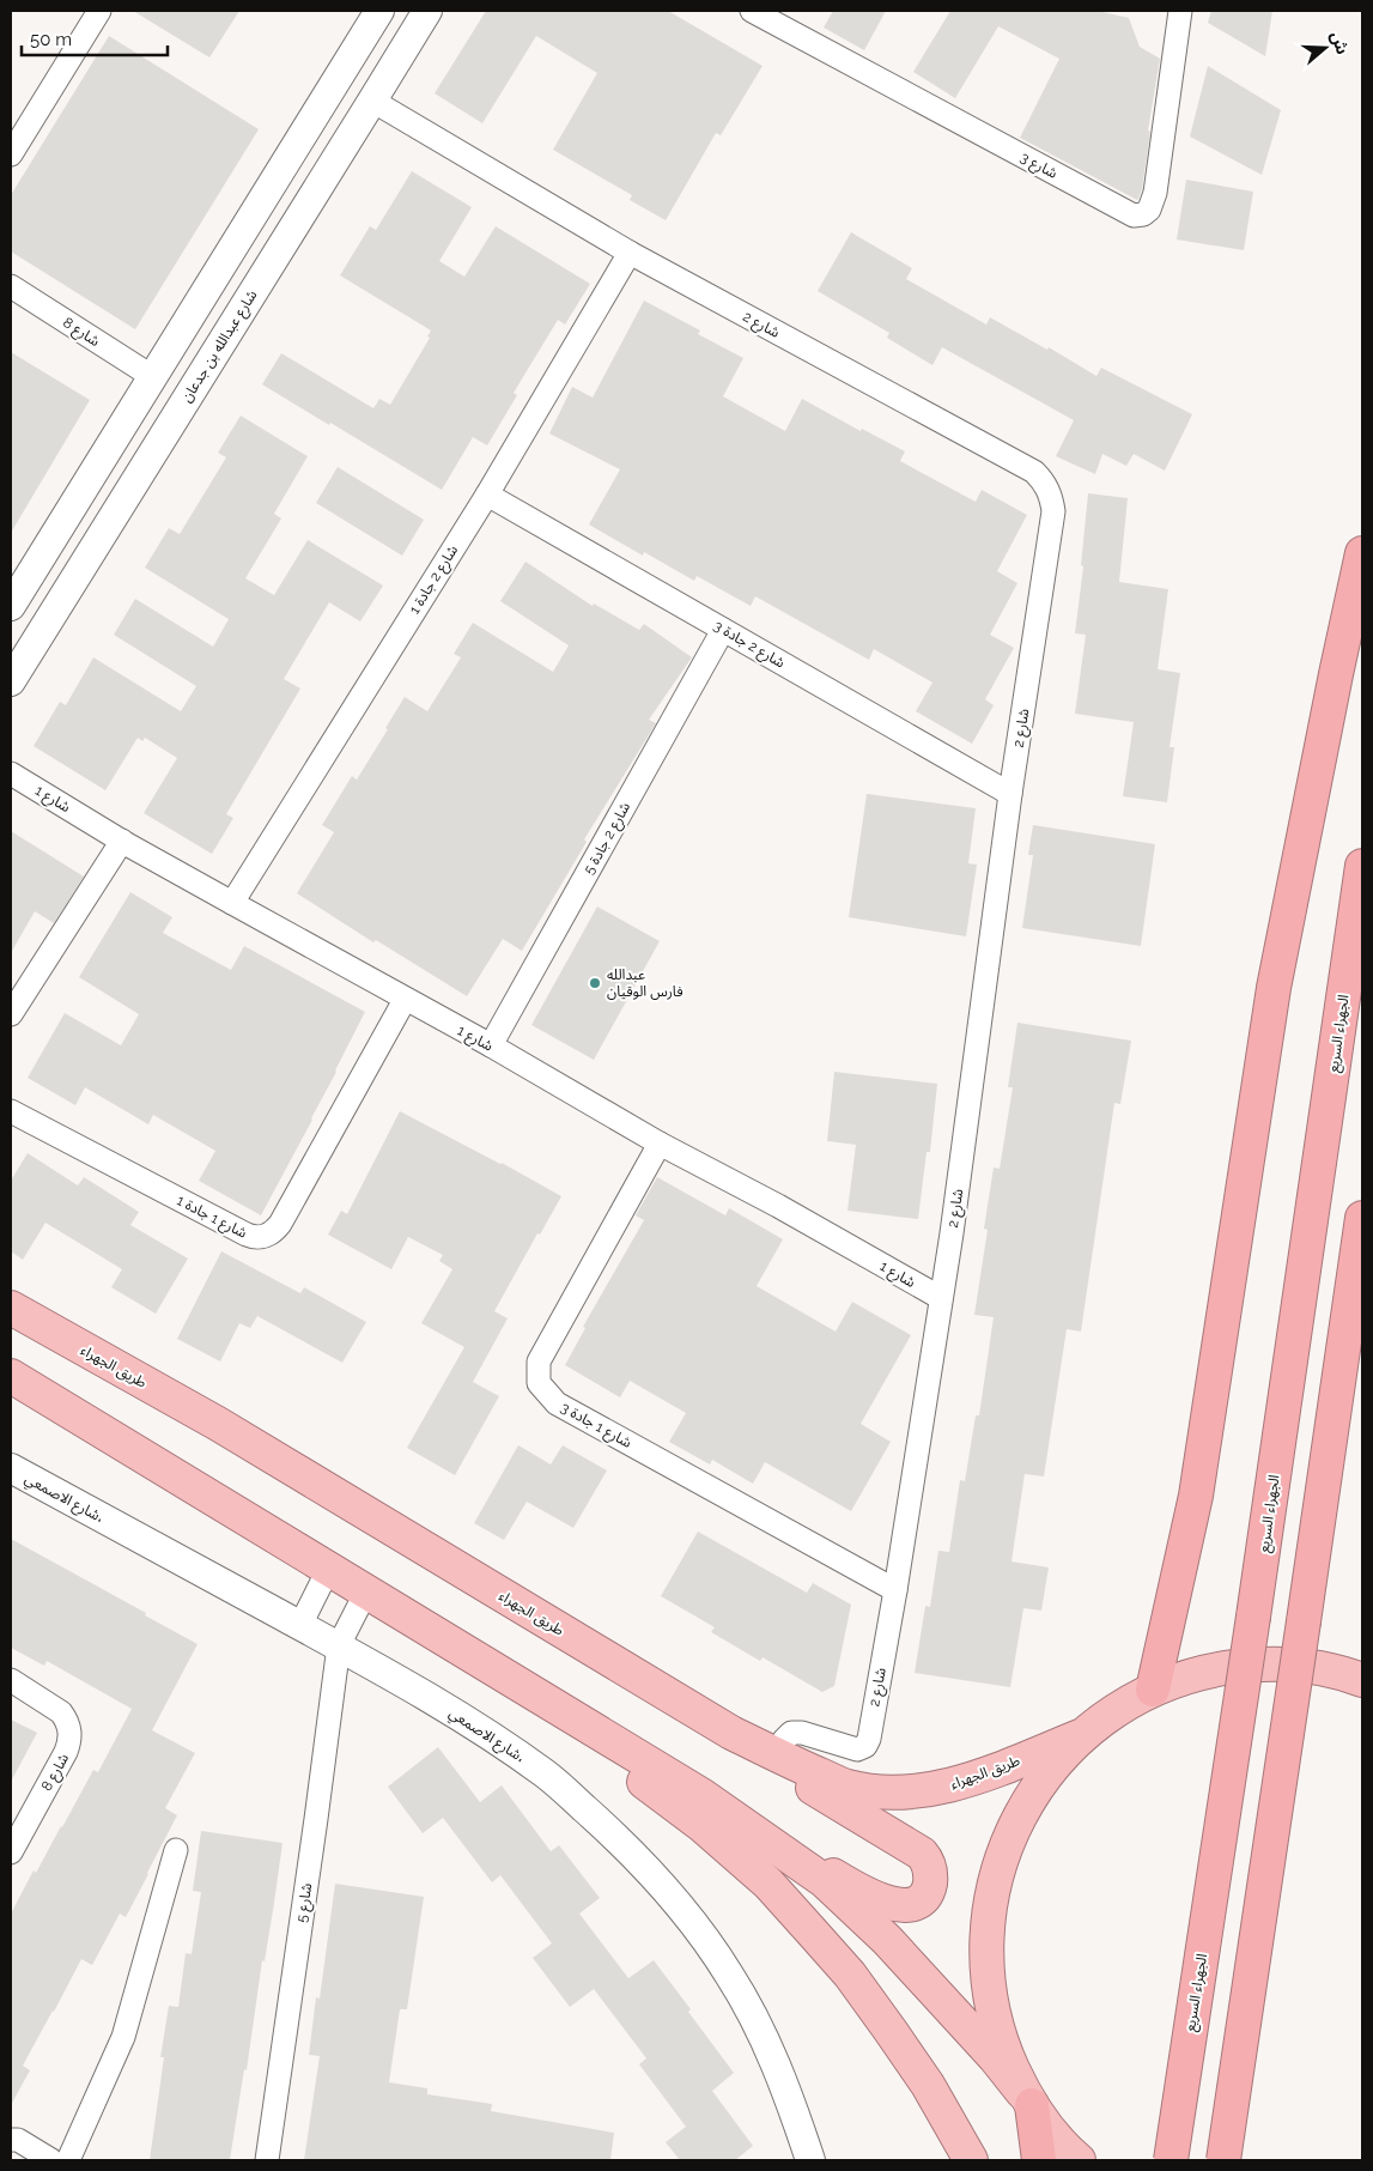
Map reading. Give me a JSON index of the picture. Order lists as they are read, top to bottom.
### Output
{
  "streets": {
    "highway": ["الجهراء السريع", "طريق الجهراء"],
    "street": [
      "شارع 3",
      "شارع 2",
      "شارع 8",
      "شارع عبدالله بن جدعان",
      "شارع 2 جادة 1",
      "شارع 2 جادة 3",
      "شارع 1",
      "شارع 2 جادة 5",
      "شارع 1 جادة 1",
      "شارع 1 جادة 3",
      "شارع الاصمعي،",
      "شارع 5"
    ]
  },
  "crossings": [
    ["شارع 2", "شارع عبدالله بن جدعان"],
    ["شارع 2", "شارع 2 جادة 1"],
    ["شارع 2", "شارع 2 جادة 3"],
    ["شارع 2", "شارع 1"],
    ["شارع 2", "طريق الجهراء"],
    ["شارع 2", "شارع 1 جادة 3"],
    ["شارع 2 جادة 1", "شارع 2 جادة 3"],
    ["شارع 2 جادة 1", "شارع 1"],
    ["شارع 2 جادة 3", "شارع 2 جادة 5"],
    ["شارع 1", "شارع 2 جادة 5"],
    ["شارع 1", "شارع 1 جادة 1"],
    ["شارع 1", "شارع 1 جادة 3"],
    ["شارع الاصمعي،", "شارع 5"]
  ],
  "places": ["عبدالله فارس الوقيان"],
  "scale_bar": "50 m",
  "north": "right"
}
